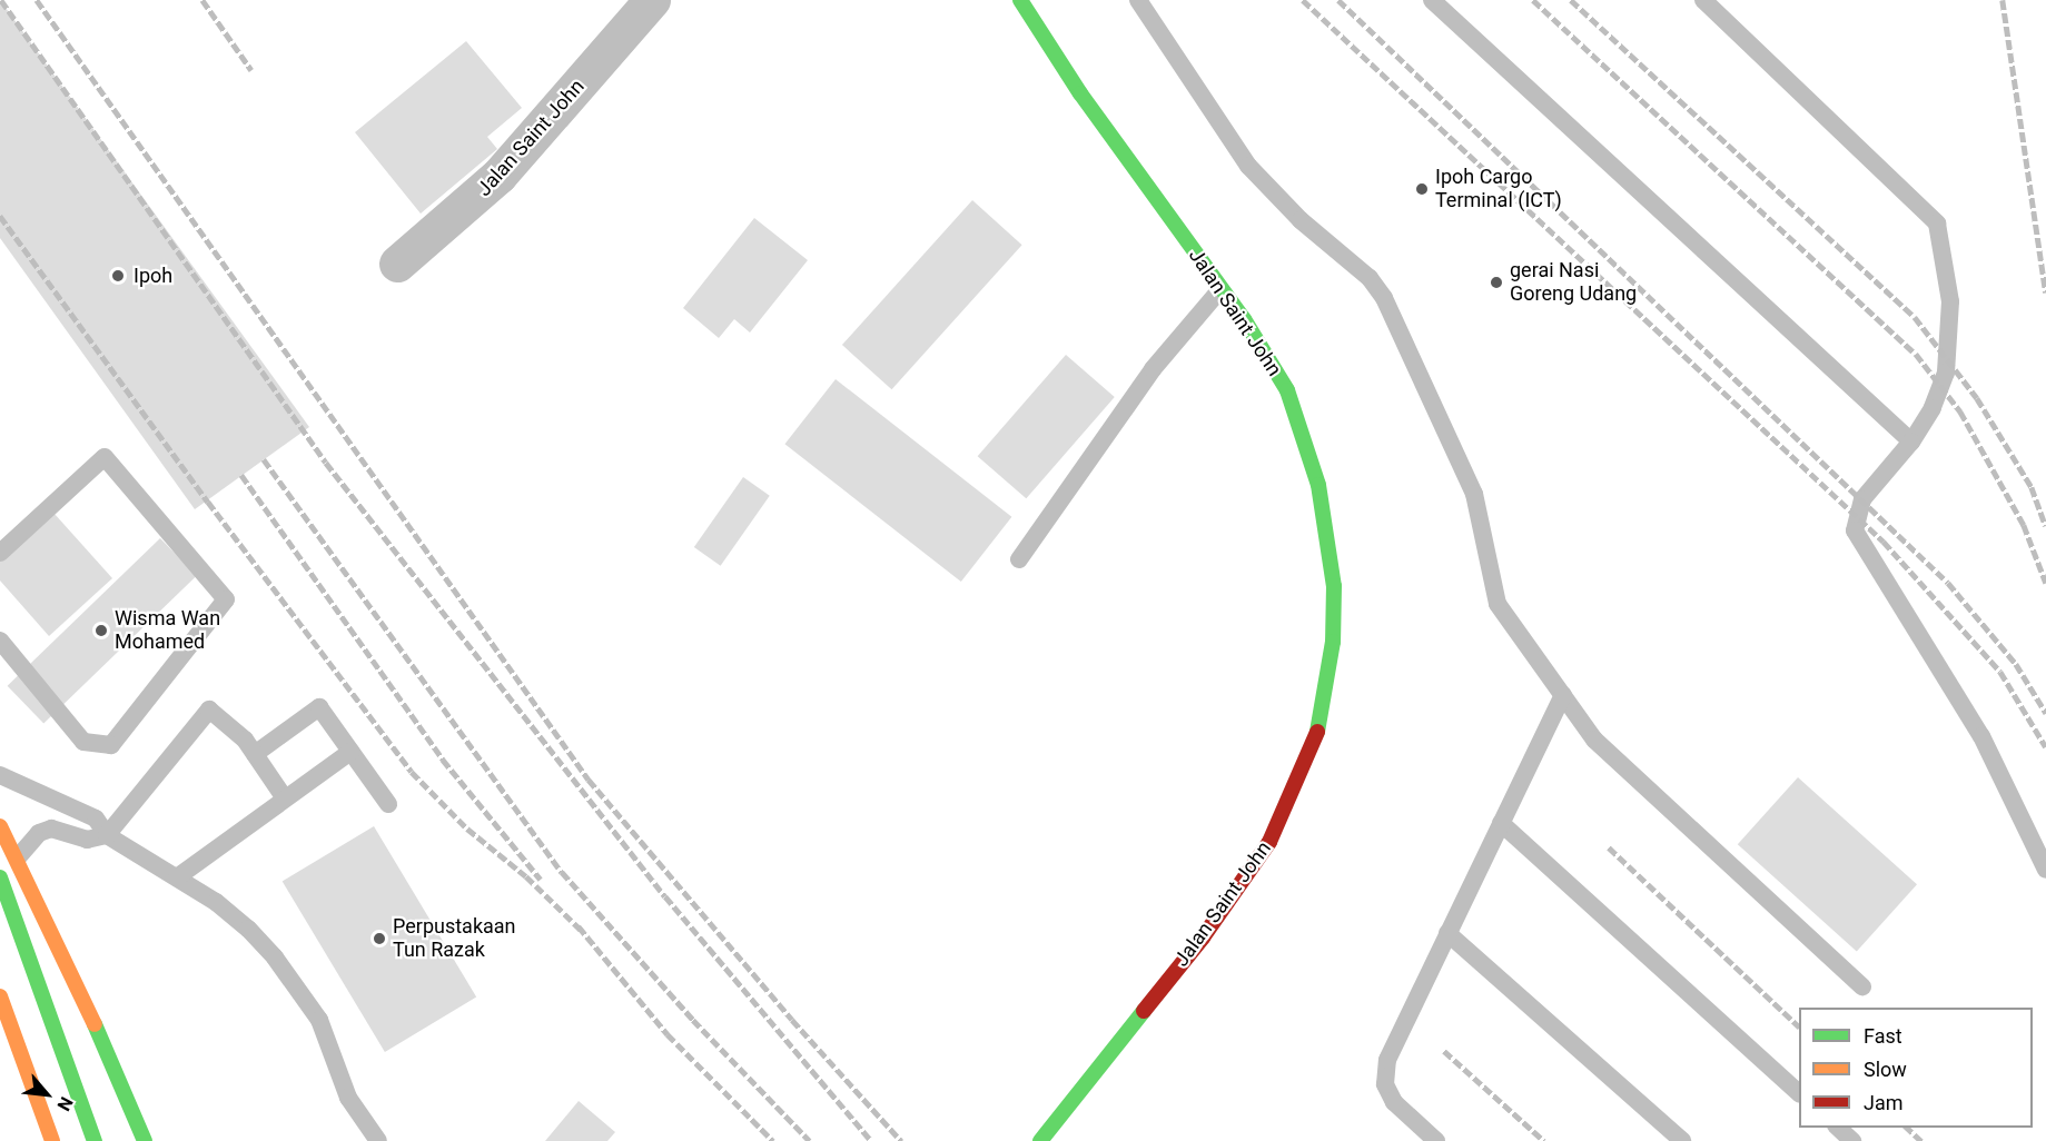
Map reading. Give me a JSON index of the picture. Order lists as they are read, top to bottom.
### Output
{
  "streets": {
    "main road": ["Jalan Saint John"]
  },
  "places": [
    "Ipoh Cargo Terminal (ICT)",
    "Ipoh",
    "gerai Nasi Goreng Udang",
    "Wisma Wan Mohamed",
    "Perpustakaan Tun Razak"
  ],
  "legend": ["Fast", "Slow", "Jam"],
  "north": "bottom right"
}
